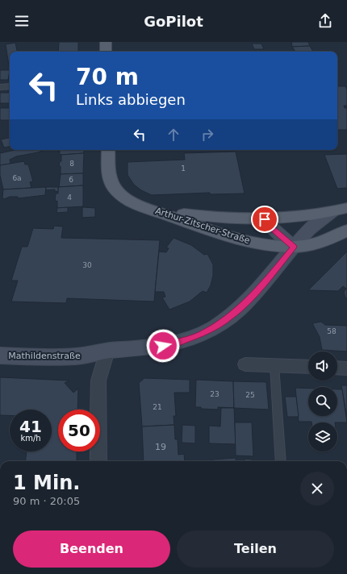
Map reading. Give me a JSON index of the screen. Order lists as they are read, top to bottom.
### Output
{
  "streets": {
    "main road": ["Arthur-Zitscher-Straße", "Mathildenstraße"]
  },
  "crossings": [
    ["Arthur-Zitscher-Straße", "Mathildenstraße"]
  ],
  "house_numbers": [
    "8",
    "1",
    "6a",
    "6",
    "4",
    "30",
    "58",
    "23",
    "25",
    "21",
    "19"
  ],
  "page": {
    "header": "GoPilot",
    "turn": ["70 m", "Links abbiegen"],
    "speed": "41 km/h",
    "limit": "50",
    "heading": ["1 Min.", "90 m · 20:05"],
    "buttons": ["Beenden", "Teilen"]
  }
}
